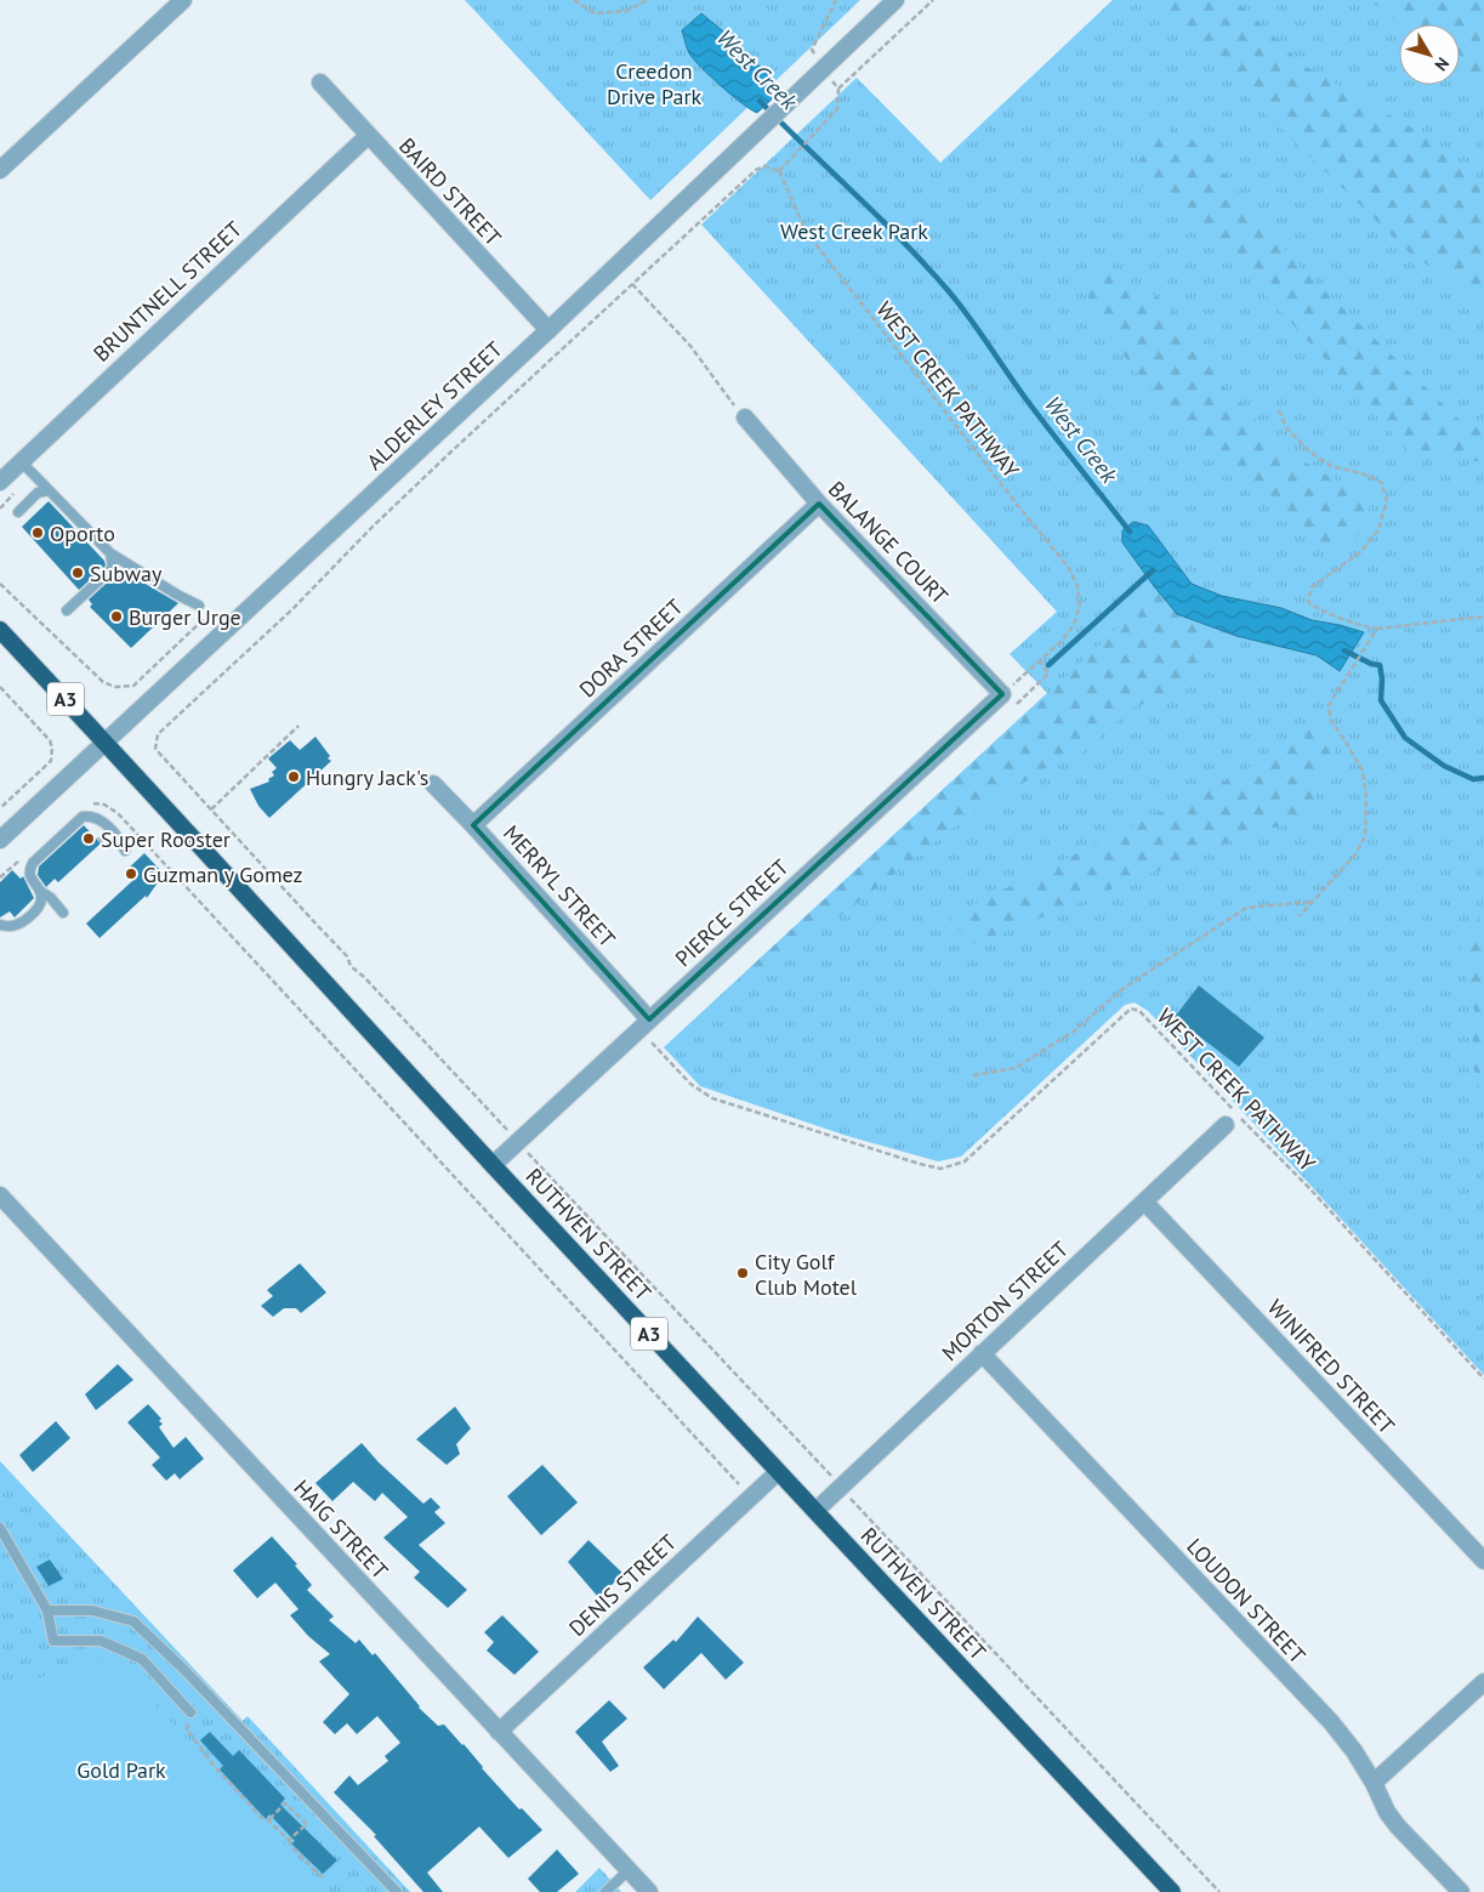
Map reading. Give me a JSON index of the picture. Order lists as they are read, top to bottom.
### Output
{
  "streets": {
    "highway": ["A3", "RUTHVEN STREET"],
    "street": [
      "BAIRD STREET",
      "BRUNTNELL STREET",
      "ALDERLEY STREET",
      "BALANGE COURT",
      "DORA STREET",
      "MERRYL STREET",
      "PIERCE STREET",
      "MORTON STREET",
      "WINIFRED STREET",
      "HAIG STREET",
      "DENIS STREET",
      "LOUDON STREET"
    ],
    "path": ["WEST CREEK PATHWAY"]
  },
  "crossings": [
    ["BAIRD STREET", "BRUNTNELL STREET"],
    ["BAIRD STREET", "ALDERLEY STREET"],
    ["WEST CREEK PATHWAY", "BALANGE COURT"],
    ["WEST CREEK PATHWAY", "PIERCE STREET"],
    ["ALDERLEY STREET", "RUTHVEN STREET"],
    ["BALANGE COURT", "DORA STREET"],
    ["BALANGE COURT", "PIERCE STREET"],
    ["DORA STREET", "MERRYL STREET"],
    ["MERRYL STREET", "PIERCE STREET"],
    ["PIERCE STREET", "RUTHVEN STREET"],
    ["RUTHVEN STREET", "MORTON STREET"],
    ["RUTHVEN STREET", "DENIS STREET"],
    ["MORTON STREET", "WINIFRED STREET"],
    ["MORTON STREET", "LOUDON STREET"],
    ["HAIG STREET", "DENIS STREET"]
  ],
  "water": ["West Creek"],
  "parks": ["Creedon Drive Park", "West Creek Park", "Gold Park"],
  "places": [
    "Oporto",
    "Subway",
    "Burger Urge",
    "Hungry Jack's",
    "Super Rooster",
    "Guzman y Gomez",
    "City Golf Club Motel"
  ],
  "north": "bottom right"
}
